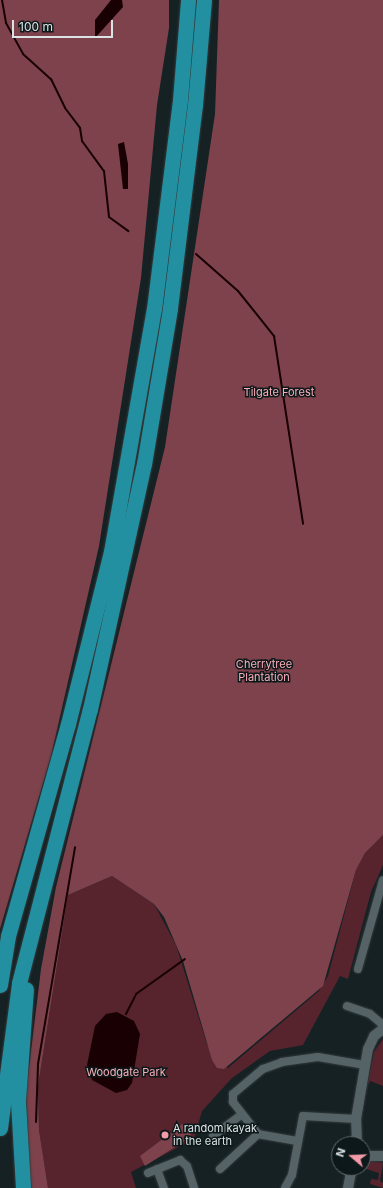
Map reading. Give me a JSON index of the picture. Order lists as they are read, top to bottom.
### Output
{
  "parks": ["Tilgate Forest", "Cherrytree Plantation", "Woodgate Park"],
  "places": ["A random kayak in the earth"],
  "scale_bar": "100 m",
  "north": "left"
}
